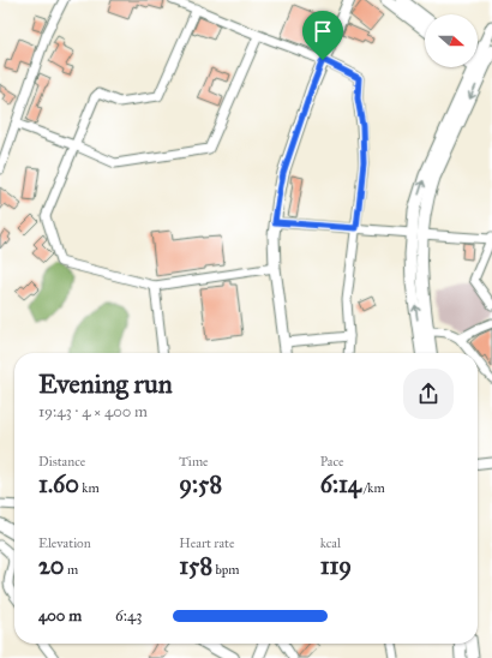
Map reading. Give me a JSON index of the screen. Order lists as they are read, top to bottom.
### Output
{
  "north": "right",
  "page": {
    "heading": ["Evening run", "19:43 · 4 × 400 m"],
    "stats": [
      ["Distance", "1.60 km"],
      ["Time", "9:58"],
      ["Pace", "6:14 /km"],
      ["Elevation", "20 m"],
      ["Heart rate", "158 bpm"],
      ["kcal", "119"]
    ],
    "list": [
      {
        "name": "400 m",
        "note": "6:43"
      }
    ]
  }
}
